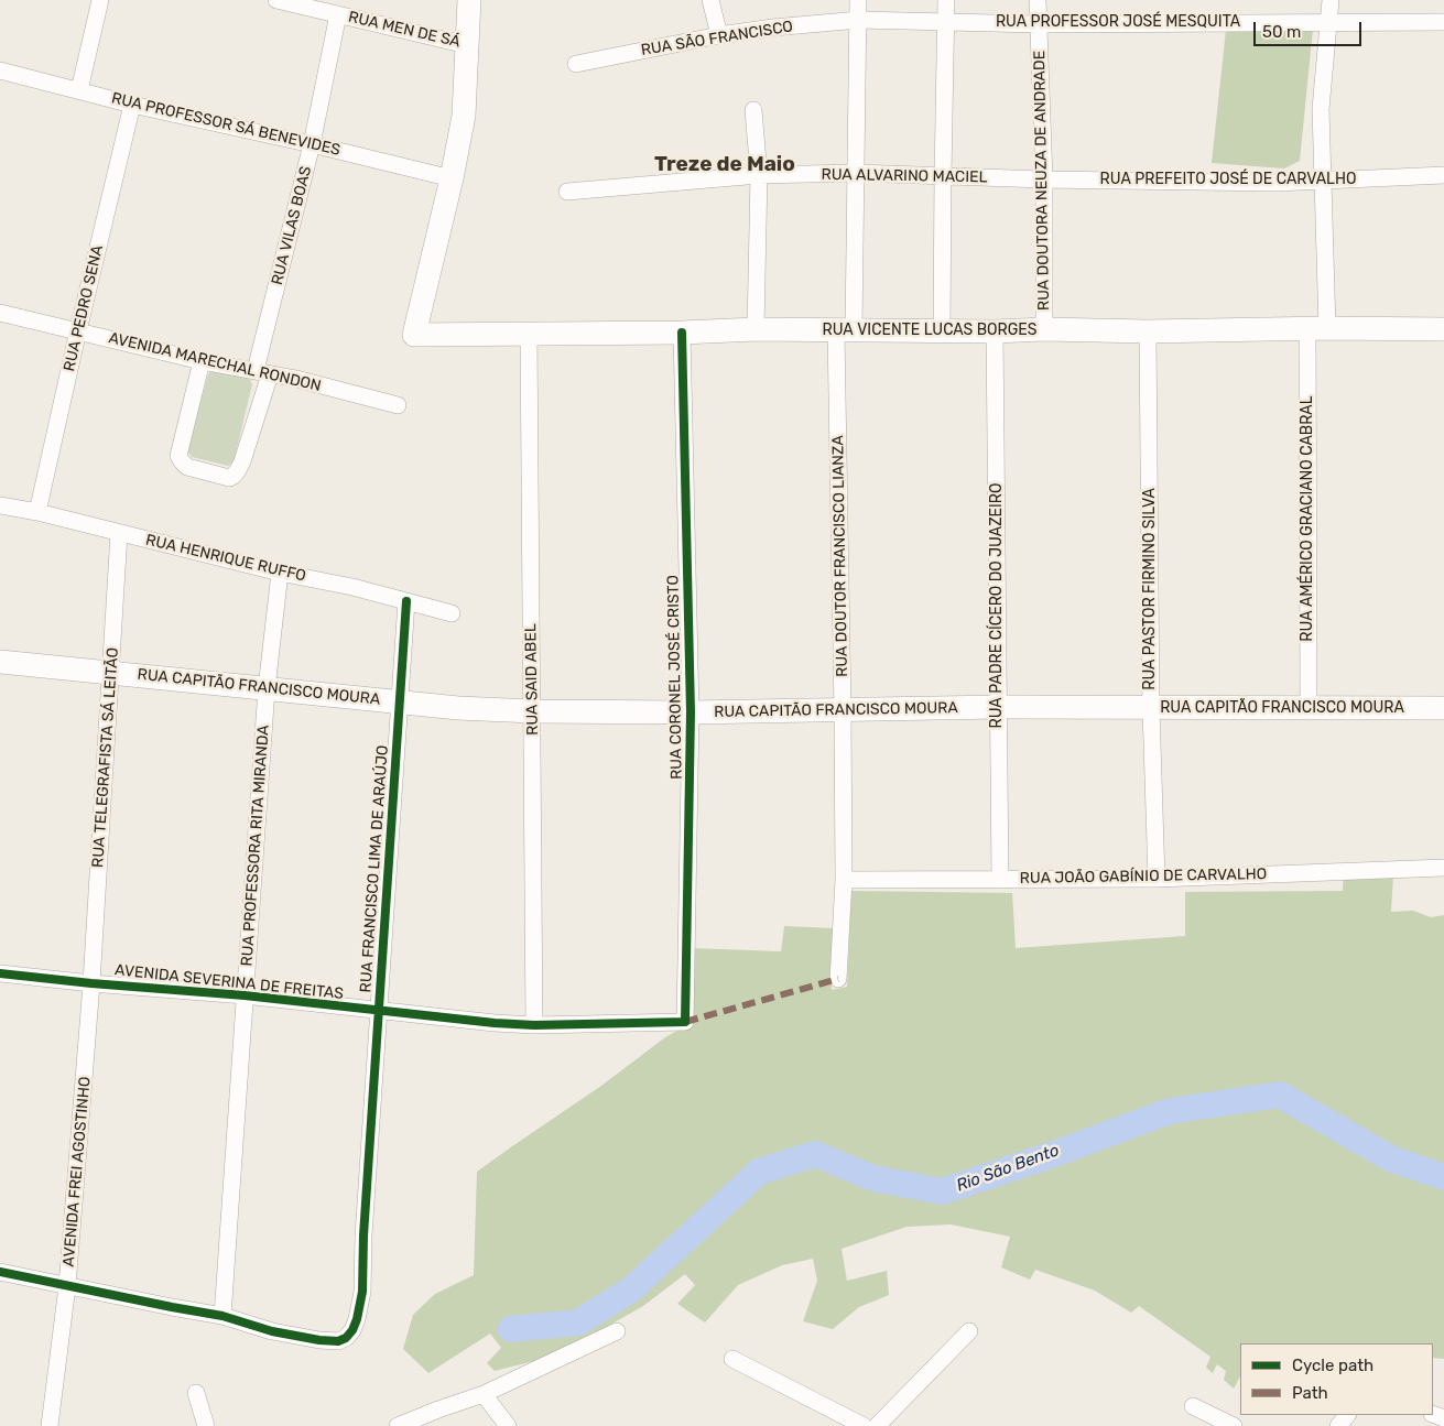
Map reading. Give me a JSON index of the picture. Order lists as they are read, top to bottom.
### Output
{
  "streets": {
    "main road": ["RUA VICENTE LUCAS BORGES", "RUA CAPITÃO FRANCISCO MOURA"],
    "street": [
      "RUA PROFESSOR JOSÉ MESQUITA",
      "RUA MEN DE SÁ",
      "RUA SÃO FRANCISCO",
      "RUA PROFESSOR SÁ BENEVIDES",
      "RUA ALVARINO MACIEL",
      "RUA PREFEITO JOSÉ DE CARVALHO",
      "RUA DOUTORA NEUZA DE ANDRADE",
      "RUA VILAS BOAS",
      "RUA PEDRO SENA",
      "AVENIDA MARECHAL RONDON",
      "RUA AMÉRICO GRACIANO CABRAL",
      "RUA DOUTOR FRANCISCO LIANZA",
      "RUA HENRIQUE RUFFO",
      "RUA PASTOR FIRMINO SILVA",
      "RUA PADRE CÍCERO DO JUAZEIRO",
      "RUA CORONEL JOSÉ CRISTO",
      "RUA SAID ABEL",
      "RUA TELEGRAFISTA SÁ LEITÃO",
      "RUA PROFESSORA RITA MIRANDA",
      "RUA FRANCISCO LIMA DE ARAÚJO",
      "RUA JOÃO GABÍNIO DE CARVALHO",
      "AVENIDA SEVERINA DE FREITAS",
      "AVENIDA FREI AGOSTINHO"
    ]
  },
  "crossings": [
    ["RUA PROFESSOR JOSÉ MESQUITA", "RUA SÃO FRANCISCO"],
    ["RUA PROFESSOR JOSÉ MESQUITA", "RUA DOUTORA NEUZA DE ANDRADE"],
    ["RUA PROFESSOR JOSÉ MESQUITA", "RUA AMÉRICO GRACIANO CABRAL"],
    ["RUA PROFESSOR JOSÉ MESQUITA", "RUA DOUTOR FRANCISCO LIANZA"],
    ["RUA MEN DE SÁ", "RUA VILAS BOAS"],
    ["RUA SÃO FRANCISCO", "RUA DOUTOR FRANCISCO LIANZA"],
    ["RUA PROFESSOR SÁ BENEVIDES", "RUA VILAS BOAS"],
    ["RUA PROFESSOR SÁ BENEVIDES", "RUA PEDRO SENA"],
    ["RUA PROFESSOR SÁ BENEVIDES", "RUA VICENTE LUCAS BORGES"],
    ["RUA ALVARINO MACIEL", "RUA PREFEITO JOSÉ DE CARVALHO"],
    ["RUA ALVARINO MACIEL", "RUA DOUTORA NEUZA DE ANDRADE"],
    ["RUA ALVARINO MACIEL", "RUA DOUTOR FRANCISCO LIANZA"],
    ["RUA PREFEITO JOSÉ DE CARVALHO", "RUA DOUTORA NEUZA DE ANDRADE"],
    ["RUA PREFEITO JOSÉ DE CARVALHO", "RUA AMÉRICO GRACIANO CABRAL"],
    ["RUA DOUTORA NEUZA DE ANDRADE", "RUA VICENTE LUCAS BORGES"],
    ["RUA VILAS BOAS", "AVENIDA MARECHAL RONDON"],
    ["RUA PEDRO SENA", "AVENIDA MARECHAL RONDON"],
    ["RUA PEDRO SENA", "RUA HENRIQUE RUFFO"],
    ["RUA VICENTE LUCAS BORGES", "RUA AMÉRICO GRACIANO CABRAL"],
    ["RUA VICENTE LUCAS BORGES", "RUA DOUTOR FRANCISCO LIANZA"],
    ["RUA VICENTE LUCAS BORGES", "RUA PASTOR FIRMINO SILVA"],
    ["RUA VICENTE LUCAS BORGES", "RUA PADRE CÍCERO DO JUAZEIRO"],
    ["RUA VICENTE LUCAS BORGES", "RUA CORONEL JOSÉ CRISTO"],
    ["RUA VICENTE LUCAS BORGES", "RUA SAID ABEL"],
    ["RUA AMÉRICO GRACIANO CABRAL", "RUA CAPITÃO FRANCISCO MOURA"],
    ["RUA DOUTOR FRANCISCO LIANZA", "RUA CAPITÃO FRANCISCO MOURA"],
    ["RUA DOUTOR FRANCISCO LIANZA", "RUA JOÃO GABÍNIO DE CARVALHO"],
    ["RUA HENRIQUE RUFFO", "RUA TELEGRAFISTA SÁ LEITÃO"],
    ["RUA HENRIQUE RUFFO", "RUA PROFESSORA RITA MIRANDA"],
    ["RUA HENRIQUE RUFFO", "RUA FRANCISCO LIMA DE ARAÚJO"],
    ["RUA PASTOR FIRMINO SILVA", "RUA CAPITÃO FRANCISCO MOURA"],
    ["RUA PASTOR FIRMINO SILVA", "RUA JOÃO GABÍNIO DE CARVALHO"],
    ["RUA PADRE CÍCERO DO JUAZEIRO", "RUA CAPITÃO FRANCISCO MOURA"],
    ["RUA PADRE CÍCERO DO JUAZEIRO", "RUA JOÃO GABÍNIO DE CARVALHO"],
    ["RUA CORONEL JOSÉ CRISTO", "RUA CAPITÃO FRANCISCO MOURA"],
    ["RUA CORONEL JOSÉ CRISTO", "AVENIDA SEVERINA DE FREITAS"],
    ["RUA SAID ABEL", "RUA CAPITÃO FRANCISCO MOURA"],
    ["RUA SAID ABEL", "AVENIDA SEVERINA DE FREITAS"],
    ["RUA CAPITÃO FRANCISCO MOURA", "RUA TELEGRAFISTA SÁ LEITÃO"],
    ["RUA CAPITÃO FRANCISCO MOURA", "RUA PROFESSORA RITA MIRANDA"],
    ["RUA CAPITÃO FRANCISCO MOURA", "RUA FRANCISCO LIMA DE ARAÚJO"],
    ["RUA TELEGRAFISTA SÁ LEITÃO", "AVENIDA SEVERINA DE FREITAS"],
    ["RUA TELEGRAFISTA SÁ LEITÃO", "AVENIDA FREI AGOSTINHO"],
    ["RUA PROFESSORA RITA MIRANDA", "RUA FRANCISCO LIMA DE ARAÚJO"],
    ["RUA PROFESSORA RITA MIRANDA", "AVENIDA SEVERINA DE FREITAS"],
    ["RUA FRANCISCO LIMA DE ARAÚJO", "AVENIDA SEVERINA DE FREITAS"],
    ["AVENIDA SEVERINA DE FREITAS", "AVENIDA FREI AGOSTINHO"]
  ],
  "districts": ["Treze de Maio"],
  "water": ["Rio São Bento"],
  "legend": ["Cycle path", "Path"],
  "scale_bar": "50 m"
}
